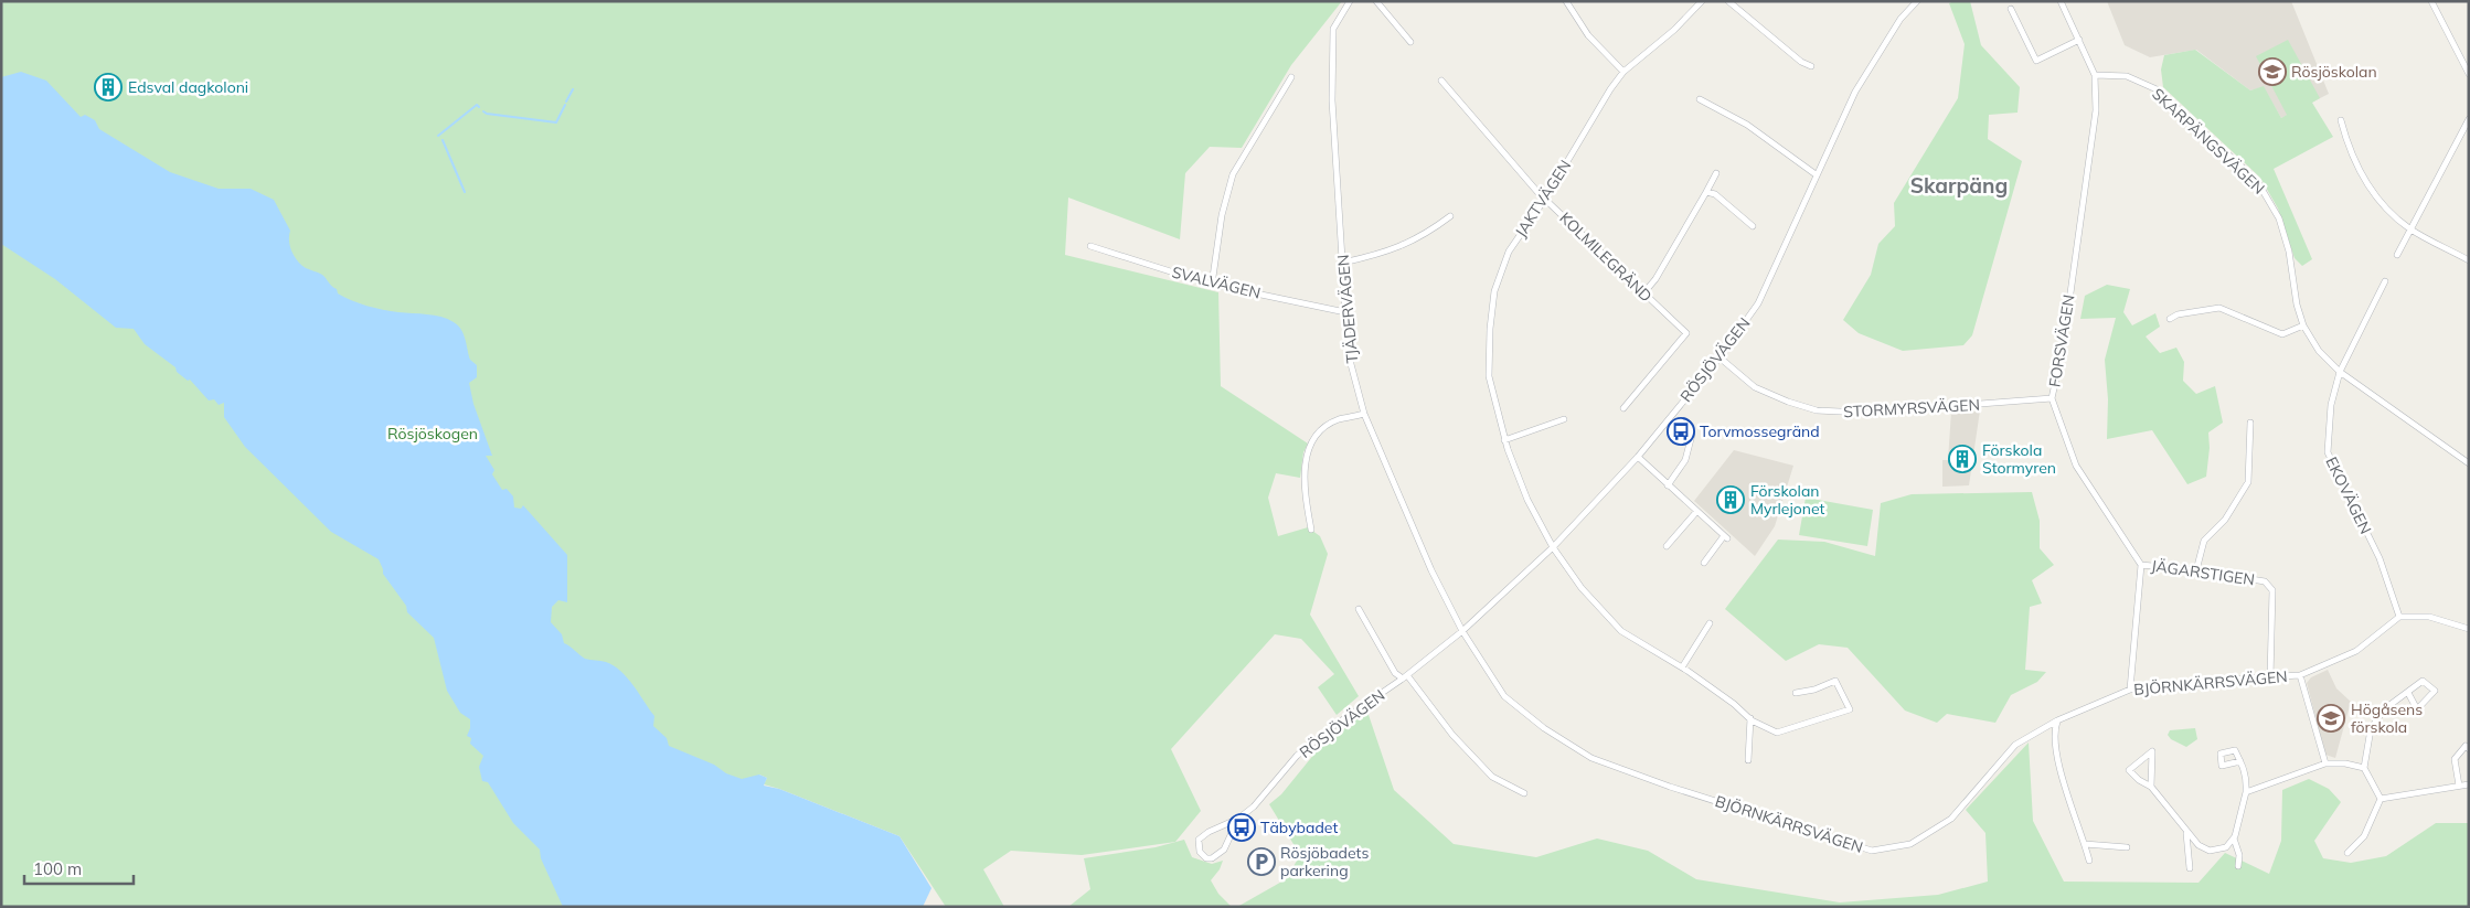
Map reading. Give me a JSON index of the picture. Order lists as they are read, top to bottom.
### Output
{
  "streets": {
    "street": [
      "SKARPÄNGSVÄGEN",
      "JAKTVÄGEN",
      "KOLMILEGRÄND",
      "SVALVÄGEN",
      "TJÄDERVÄGEN",
      "FORSVÄGEN",
      "RÖSJÖVÄGEN",
      "STORMYRSVÄGEN",
      "EKOVÄGEN",
      "JÄGARSTIGEN",
      "BJÖRNKÄRRSVÄGEN"
    ]
  },
  "crossings": [
    ["SKARPÄNGSVÄGEN", "FORSVÄGEN"],
    ["SKARPÄNGSVÄGEN", "EKOVÄGEN"],
    ["JAKTVÄGEN", "KOLMILEGRÄND"],
    ["JAKTVÄGEN", "RÖSJÖVÄGEN"],
    ["SVALVÄGEN", "TJÄDERVÄGEN"],
    ["TJÄDERVÄGEN", "RÖSJÖVÄGEN"],
    ["TJÄDERVÄGEN", "BJÖRNKÄRRSVÄGEN"],
    ["FORSVÄGEN", "STORMYRSVÄGEN"],
    ["FORSVÄGEN", "JÄGARSTIGEN"],
    ["RÖSJÖVÄGEN", "STORMYRSVÄGEN"],
    ["RÖSJÖVÄGEN", "BJÖRNKÄRRSVÄGEN"],
    ["EKOVÄGEN", "BJÖRNKÄRRSVÄGEN"],
    ["JÄGARSTIGEN", "BJÖRNKÄRRSVÄGEN"]
  ],
  "districts": ["Skarpäng"],
  "parks": ["Rösjöskogen"],
  "places": {
    "school or university": ["Rösjöskolan", "Högåsens förskola"],
    "building": ["Edsval dagkoloni", "Förskola Stormyren", "Förskolan Myrlejonet"],
    "bus stop": ["Torvmossegränd", "Täbybadet"],
    "parking": ["Rösjöbadets parkering"]
  },
  "scale_bar": "100 m"
}
